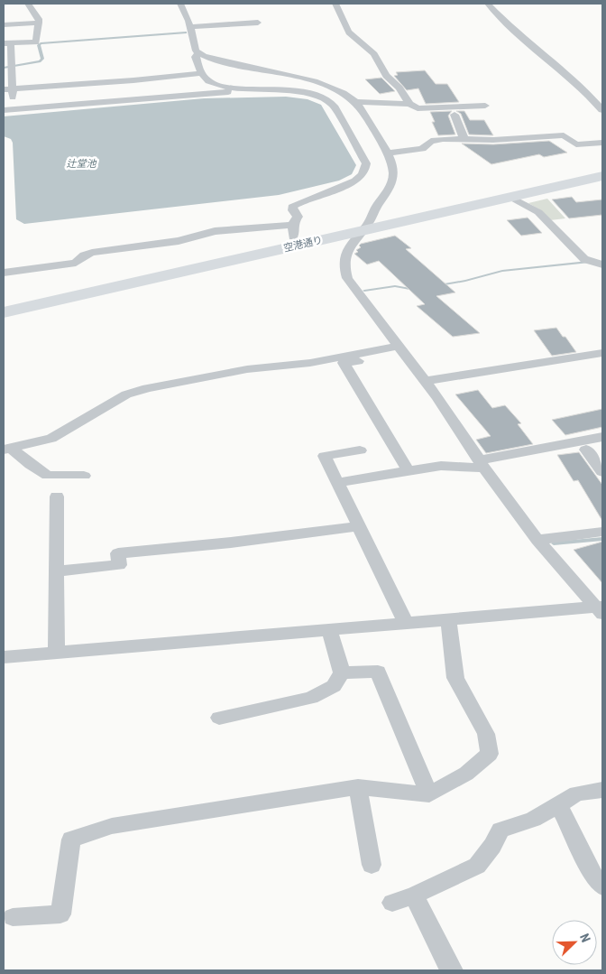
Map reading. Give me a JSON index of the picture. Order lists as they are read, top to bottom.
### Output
{
  "streets": {
    "highway": ["空港通り"]
  },
  "water": ["辻堂池"],
  "north": "top right"
}
